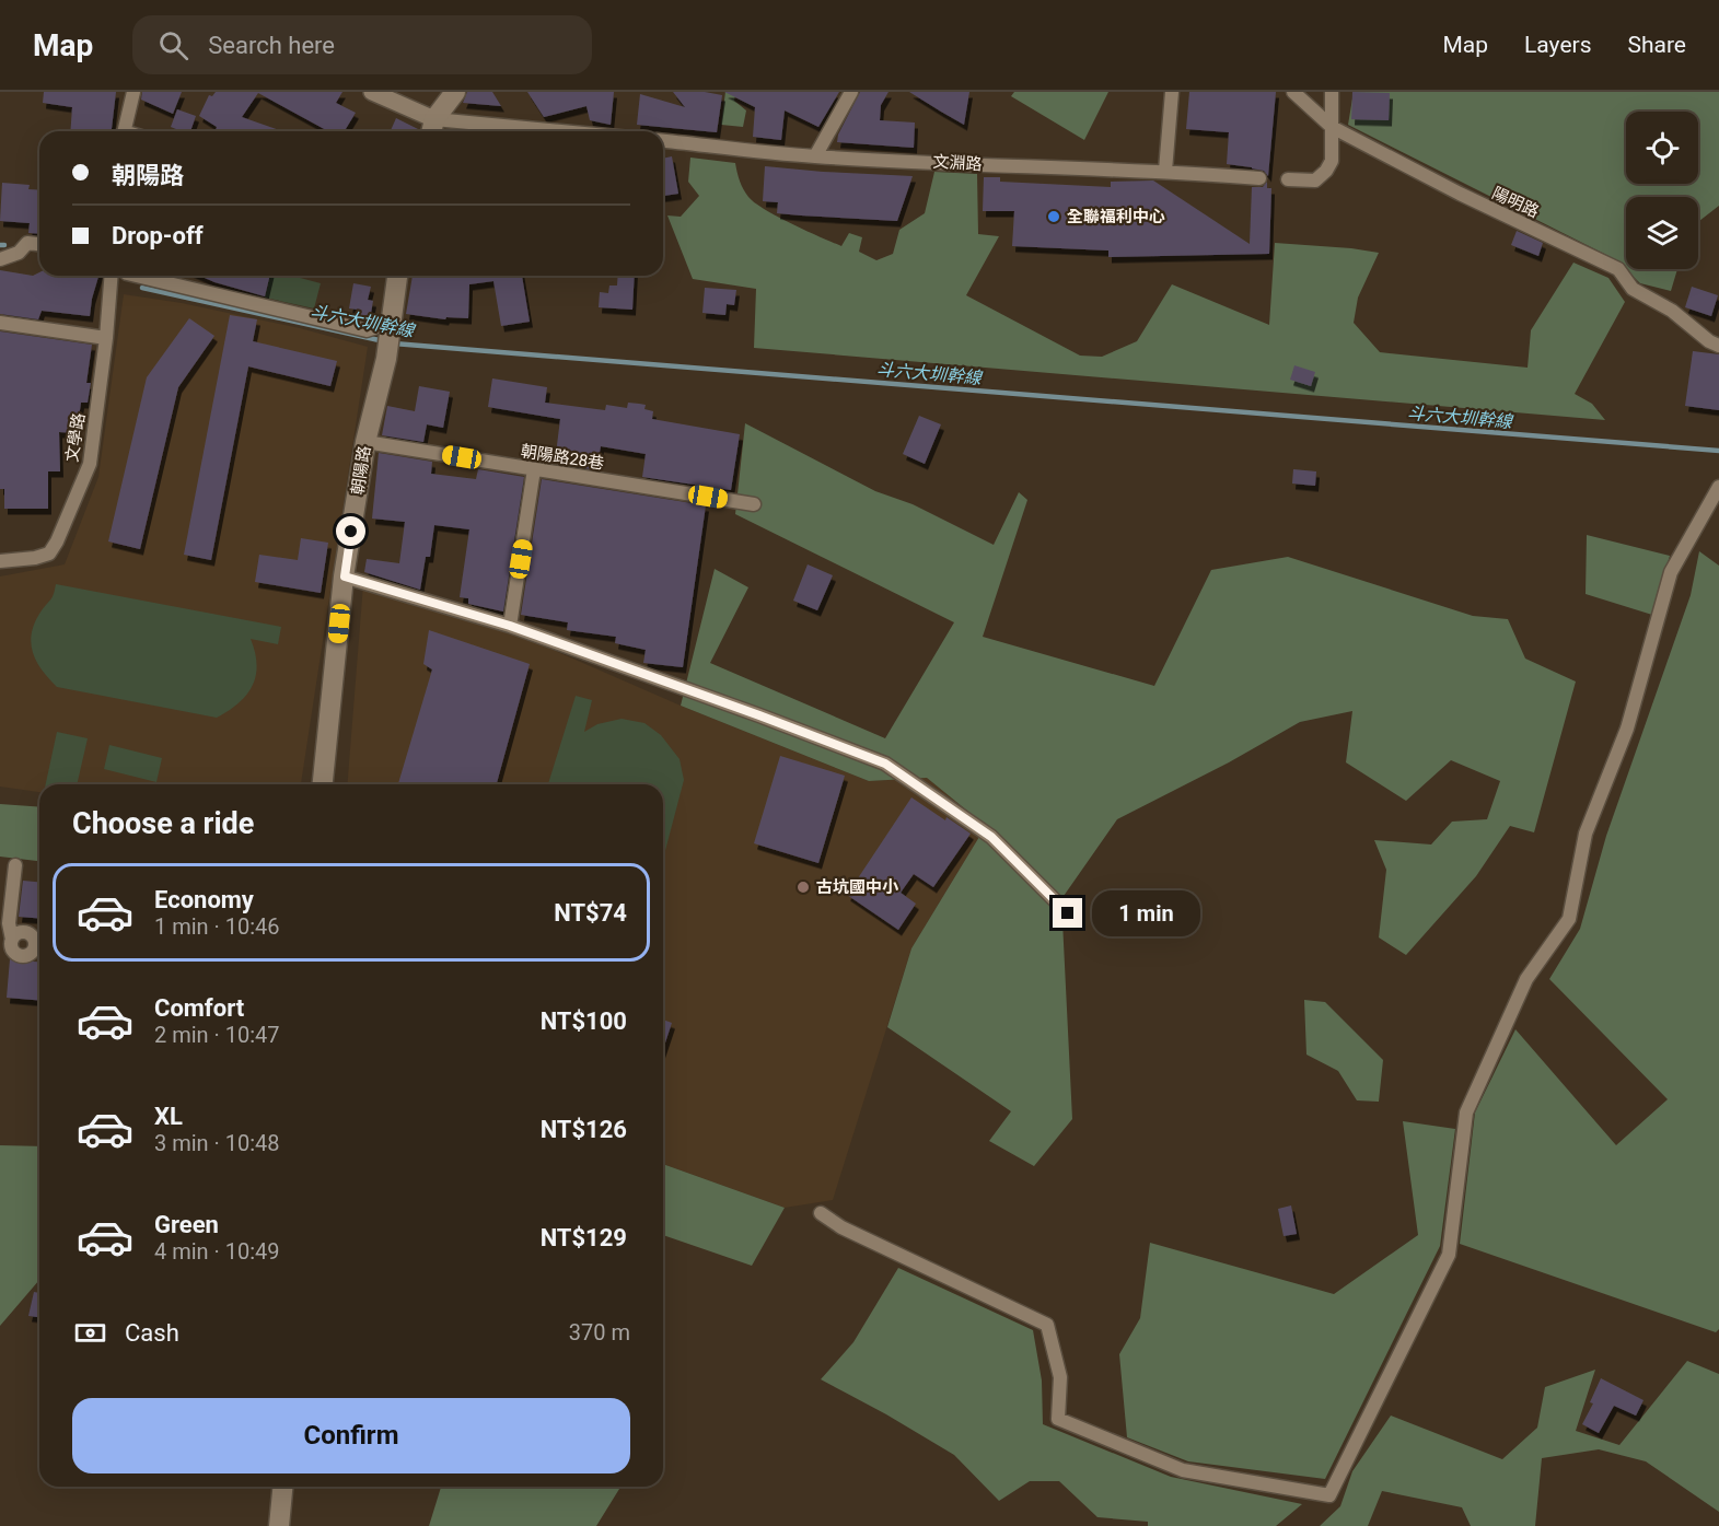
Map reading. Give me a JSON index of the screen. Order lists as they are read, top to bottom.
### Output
{
  "streets": {
    "main road": ["朝陽路"],
    "street": [
      "文淵路",
      "陽明路",
      "文學路",
      "朝陽路28巷"
    ]
  },
  "crossings": [
    ["朝陽路28巷", "朝陽路"]
  ],
  "water": ["斗六大圳幹線"],
  "places": ["全聯福利中心", "古坑國中小"],
  "page": {
    "header": "Map",
    "search": "Search here",
    "nav": ["Map", "Layers", "Share"],
    "banner": ["朝陽路", "Drop-off"],
    "heading": "Choose a ride",
    "list": [
      {
        "name": "Economy",
        "note": "1 min · 10:46",
        "value": "NT$74"
      },
      {
        "name": "Comfort",
        "note": "2 min · 10:47",
        "value": "NT$100"
      },
      {
        "name": "XL",
        "note": "3 min · 10:48",
        "value": "NT$126"
      },
      {
        "name": "Green",
        "note": "4 min · 10:49",
        "value": "NT$129"
      }
    ],
    "bubble": "1 min",
    "pay": ["Cash", "370 m"],
    "buttons": "Confirm"
  }
}
